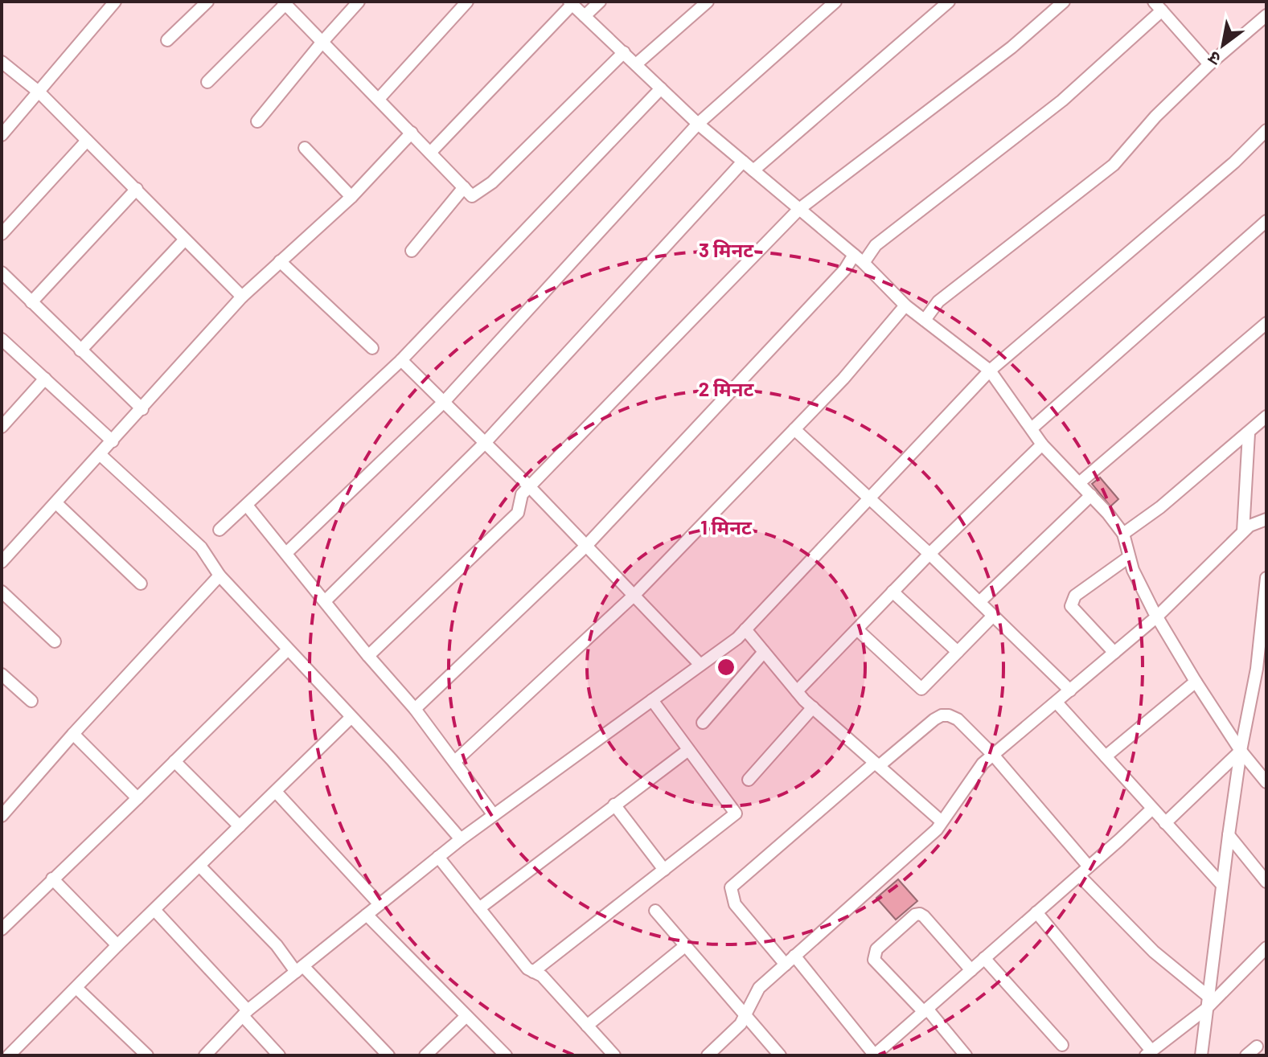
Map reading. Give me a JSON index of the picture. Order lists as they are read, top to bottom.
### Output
{
  "north": "bottom left",
  "rings": ["3 मिनट", "2 मिनट", "1 मिनट"]
}
